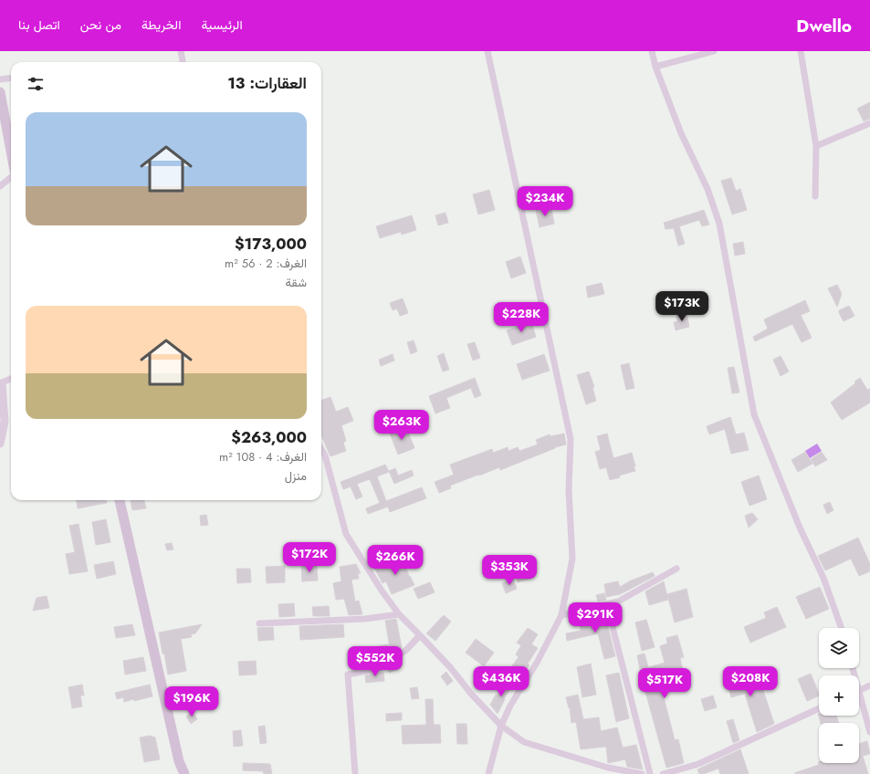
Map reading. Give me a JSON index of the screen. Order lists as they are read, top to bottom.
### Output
{
  "page": {
    "header": "Dwello",
    "nav": [
      "الرئيسية",
      "الخريطة",
      "من نحن",
      "اتصل بنا"
    ],
    "heading": "العقارات: 13",
    "list": [
      {
        "name": "$173,000",
        "note": "الغرف: 2 · 56 m² · شقة"
      },
      {
        "name": "$263,000",
        "note": "الغرف: 4 · 108 m² · منزل"
      }
    ],
    "price": [
      "$234K",
      "$173K",
      "$228K",
      "$263K",
      "$172K",
      "$266K",
      "$353K",
      "$291K",
      "$552K",
      "$436K",
      "$208K",
      "$517K",
      "$196K"
    ],
    "map_buttons": ["+", "−"]
  }
}
